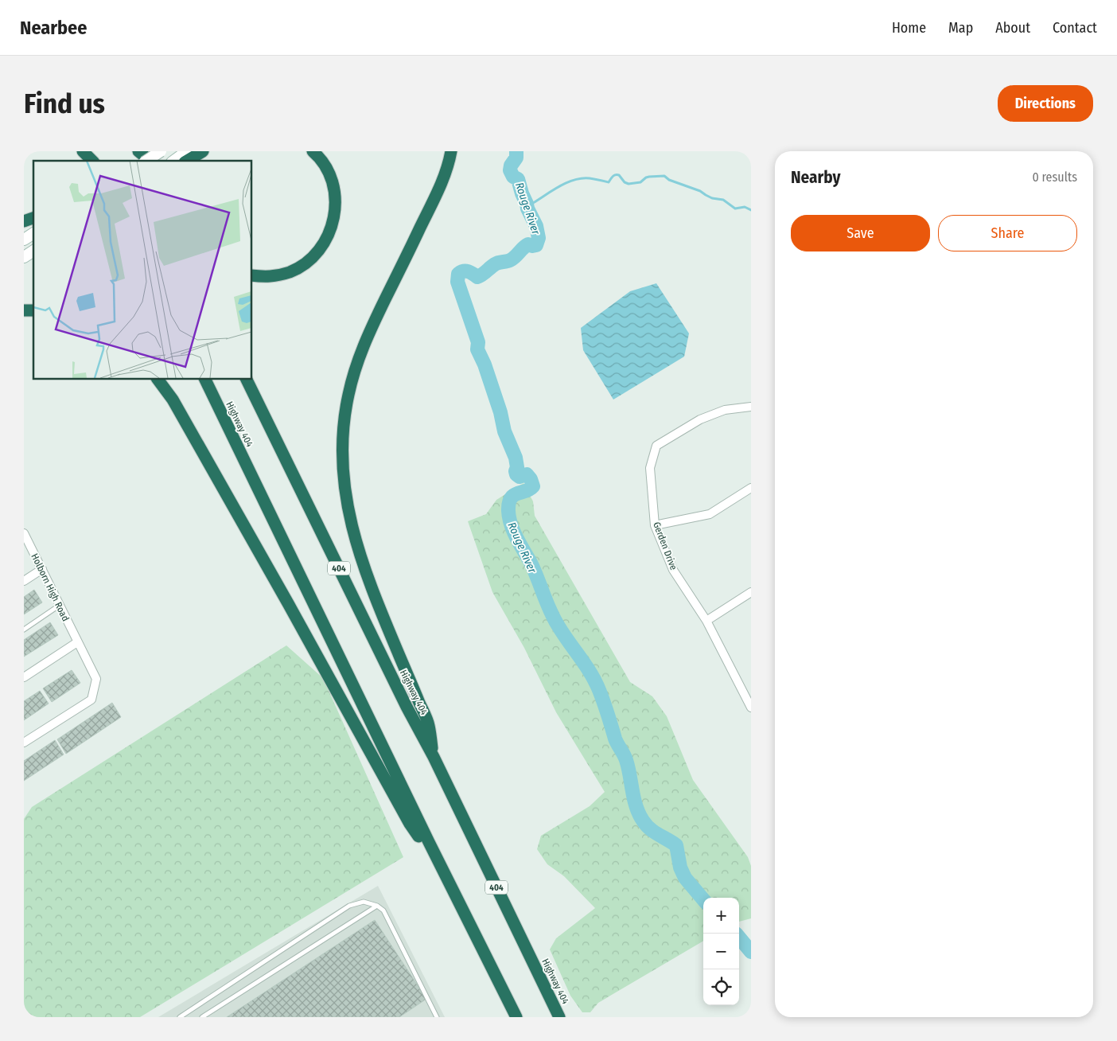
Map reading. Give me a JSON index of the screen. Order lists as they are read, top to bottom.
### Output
{
  "streets": {
    "highway": ["Highway 404", "404"],
    "street": ["Gerden Drive", "Holborn High Road"]
  },
  "water": ["Rouge River"],
  "page": {
    "header": "Nearbee",
    "nav": [
      "Home",
      "Map",
      "About",
      "Contact"
    ],
    "buttons": [
      "Directions",
      ["Save", "Share"]
    ],
    "title": "Find us",
    "heading": ["Nearby", "0 results"],
    "map_buttons": ["+", "−"]
  }
}
